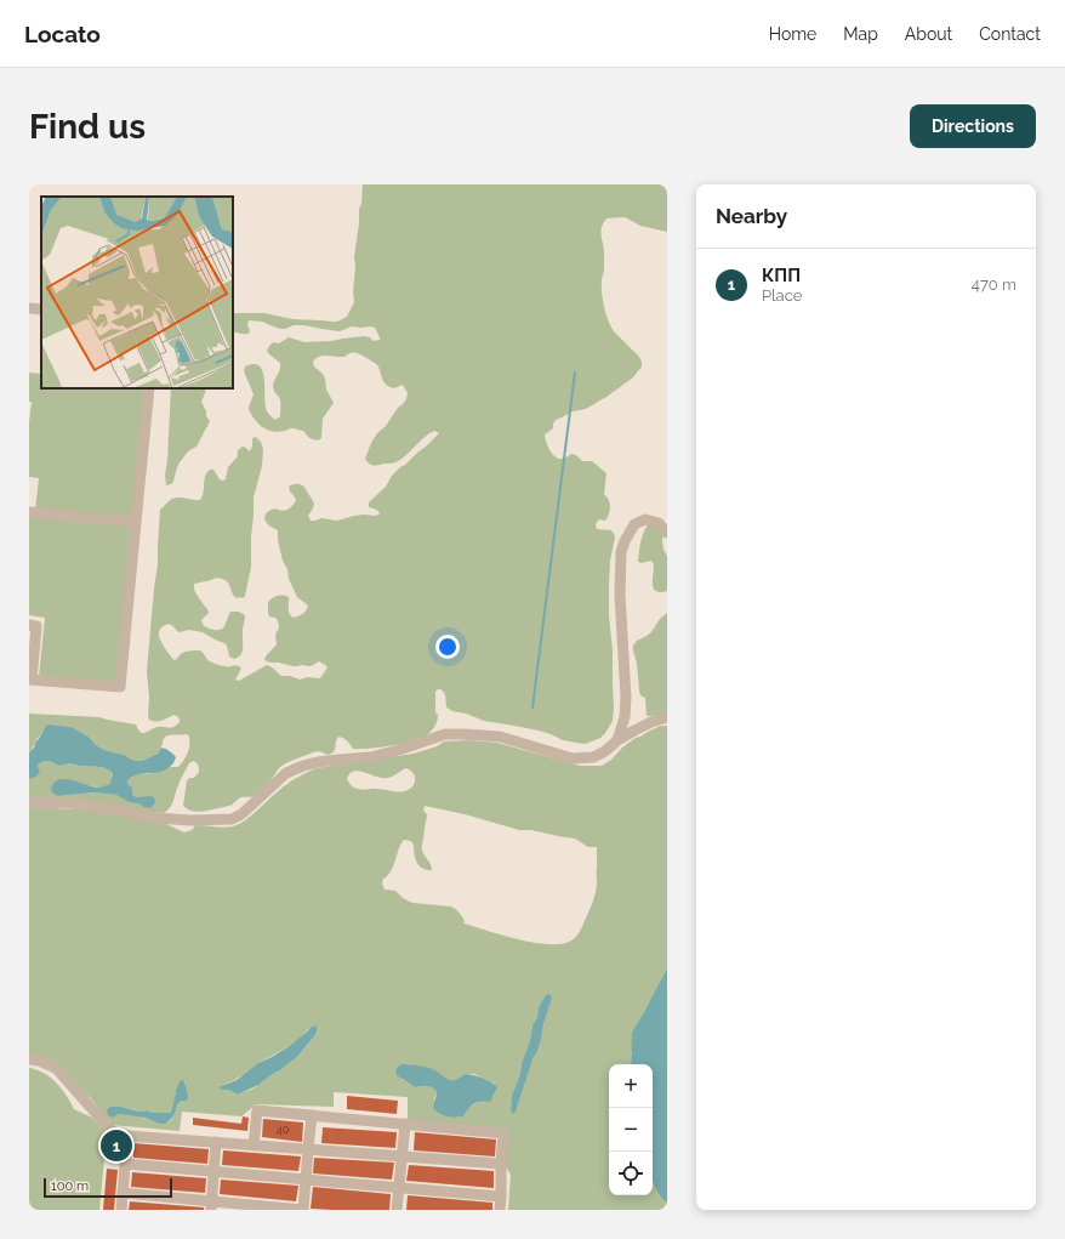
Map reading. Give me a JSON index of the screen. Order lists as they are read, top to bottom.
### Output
{
  "house_numbers": ["40"],
  "scale_bar": "100 m",
  "page": {
    "header": "Locato",
    "nav": [
      "Home",
      "Map",
      "About",
      "Contact"
    ],
    "buttons": "Directions",
    "title": "Find us",
    "heading": "Nearby",
    "list": [
      {
        "mark": "1",
        "name": "КПП",
        "note": "Place",
        "value": "470 m"
      }
    ],
    "map_buttons": ["+", "−"],
    "pins": "1",
    "scale": "100 m"
  }
}
